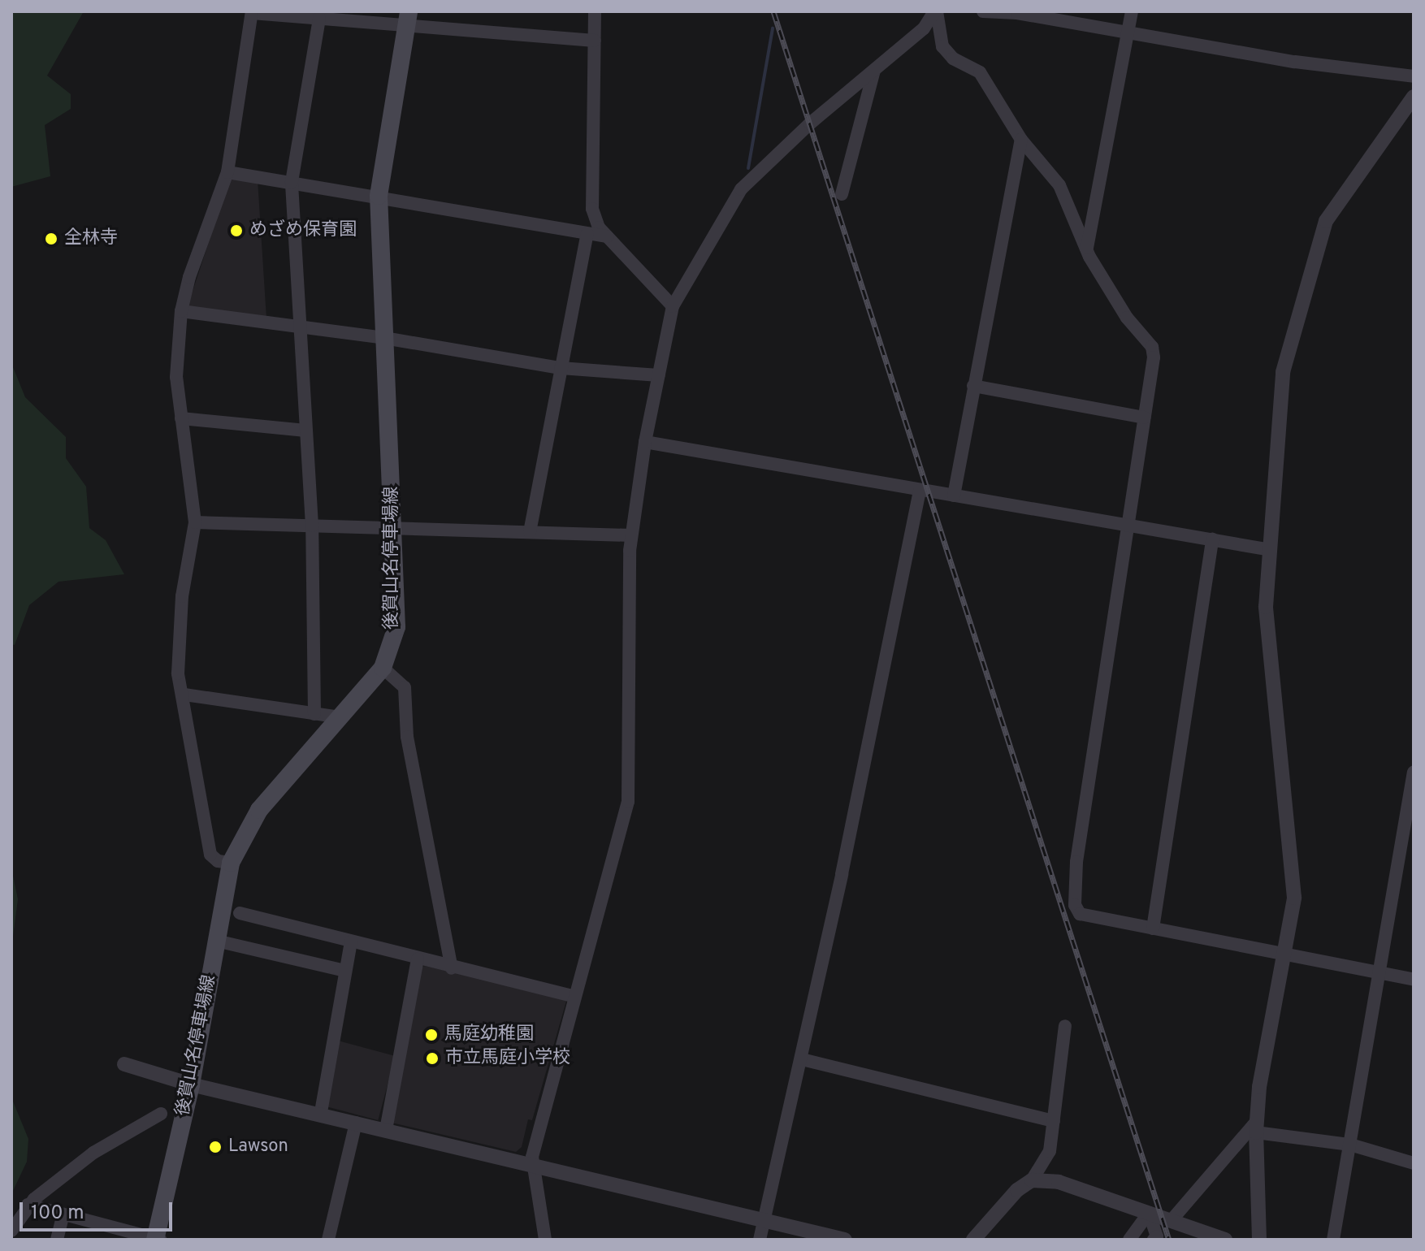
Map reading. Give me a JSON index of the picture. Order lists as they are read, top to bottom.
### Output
{
  "streets": {
    "main road": ["後賀山名停車場線"]
  },
  "places": [
    "めざめ保育園",
    "全林寺",
    "馬庭幼稚園",
    "市立馬庭小学校",
    "Lawson"
  ],
  "scale_bar": "100 m"
}
